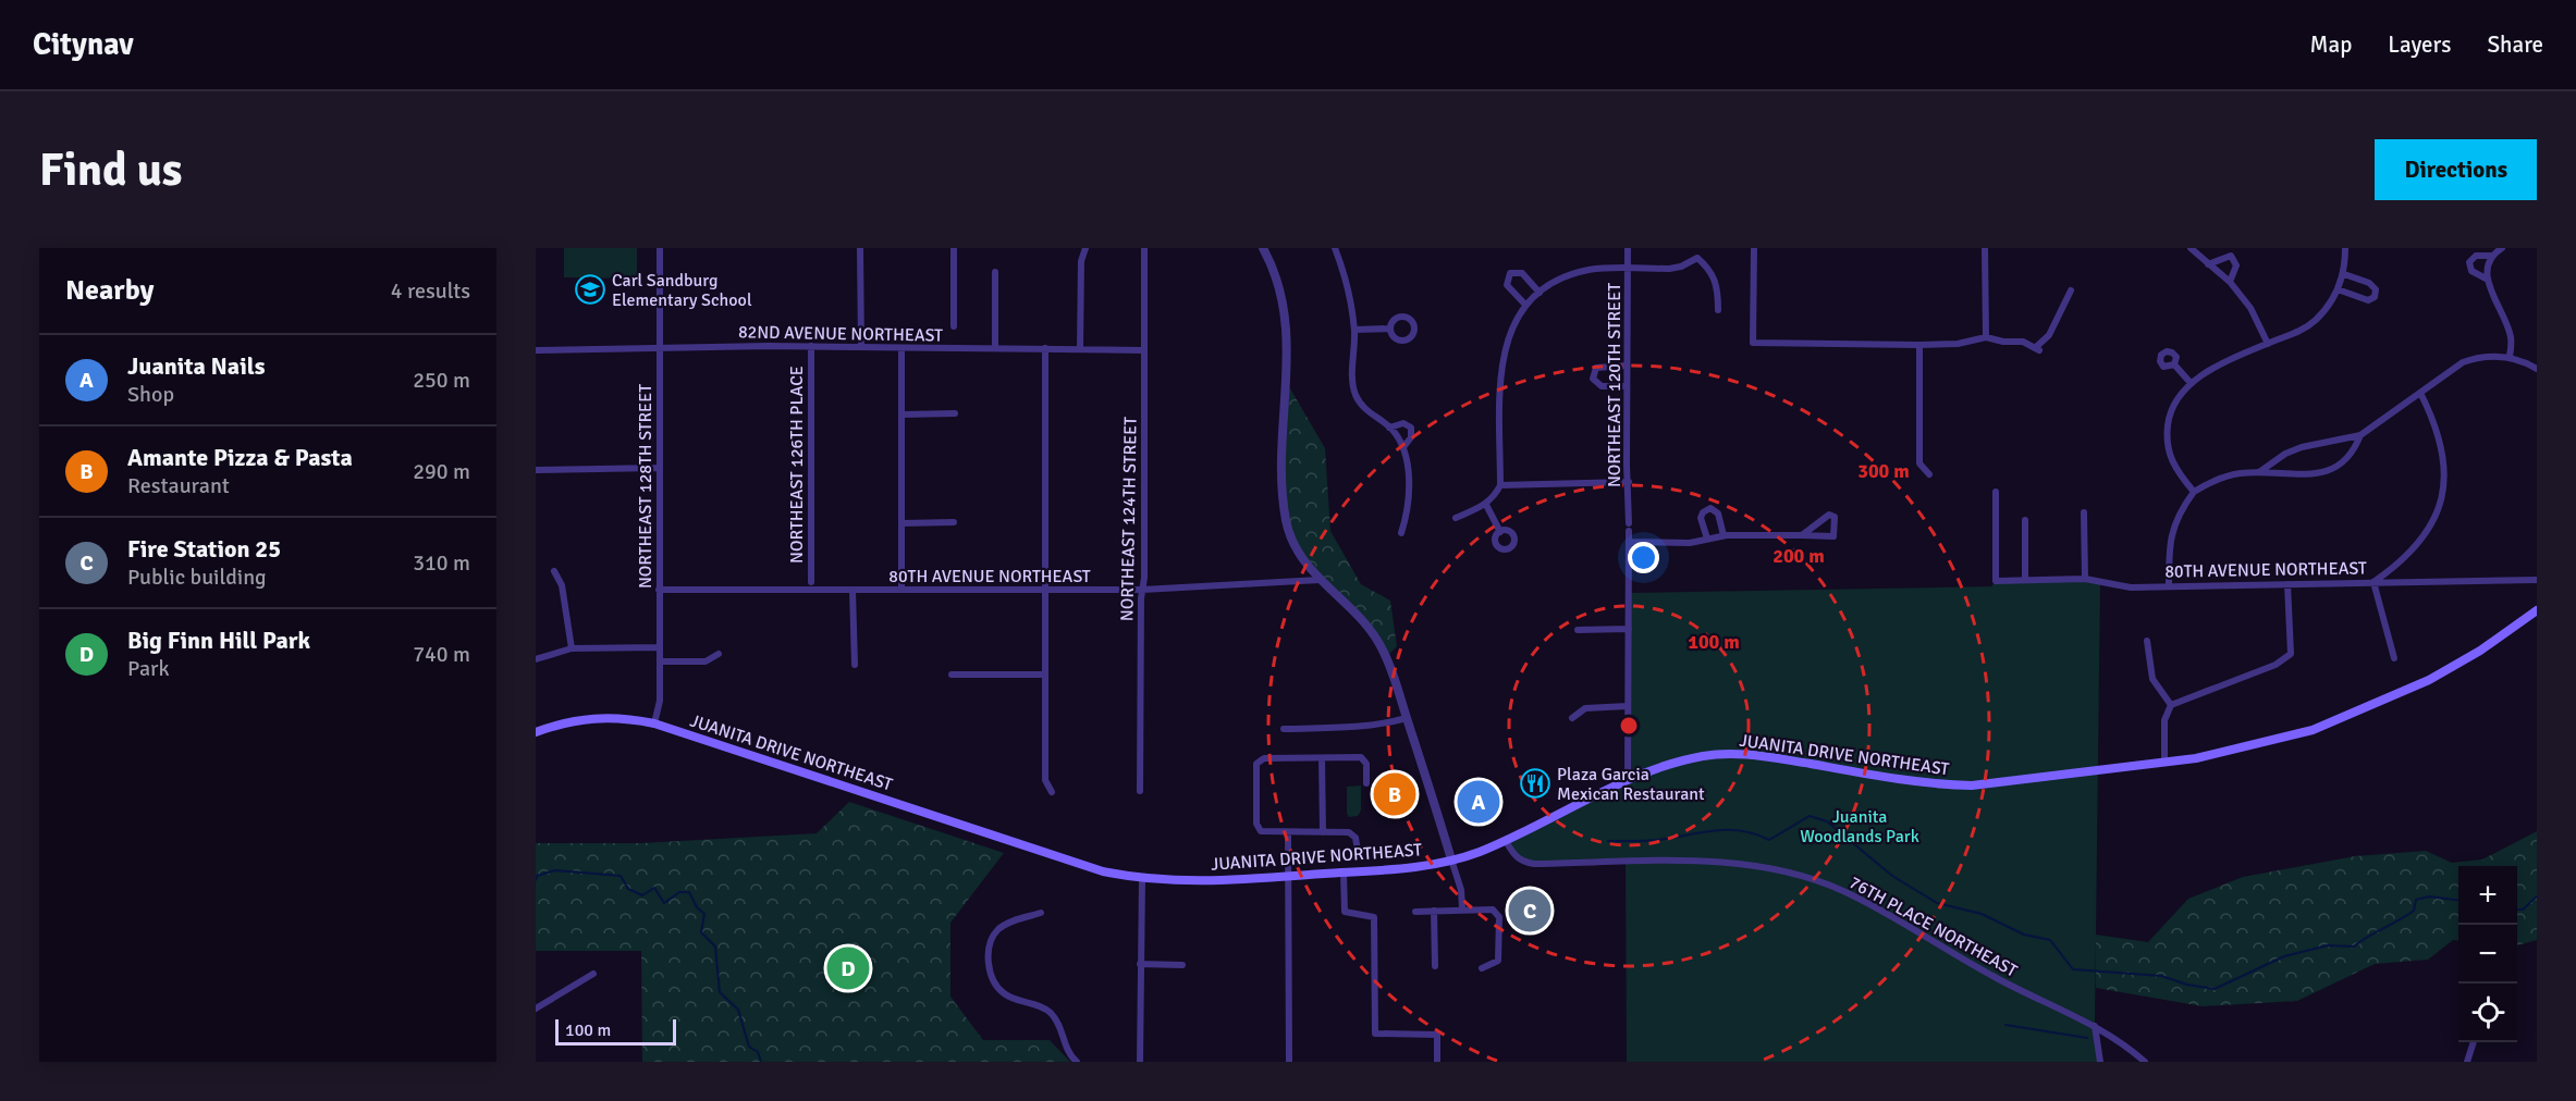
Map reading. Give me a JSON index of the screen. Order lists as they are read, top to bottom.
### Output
{
  "streets": {
    "main road": ["JUANITA DRIVE NORTHEAST"],
    "street": [
      "82ND AVENUE NORTHEAST",
      "NORTHEAST 120TH STREET",
      "NORTHEAST 126TH PLACE",
      "NORTHEAST 128TH STREET",
      "NORTHEAST 124TH STREET",
      "80TH AVENUE NORTHEAST",
      "76TH PLACE NORTHEAST"
    ]
  },
  "crossings": [
    ["82ND AVENUE NORTHEAST", "NORTHEAST 126TH PLACE"],
    ["82ND AVENUE NORTHEAST", "NORTHEAST 128TH STREET"],
    ["82ND AVENUE NORTHEAST", "NORTHEAST 124TH STREET"],
    ["NORTHEAST 120TH STREET", "JUANITA DRIVE NORTHEAST"],
    ["NORTHEAST 128TH STREET", "80TH AVENUE NORTHEAST"],
    ["NORTHEAST 128TH STREET", "JUANITA DRIVE NORTHEAST"],
    ["NORTHEAST 124TH STREET", "80TH AVENUE NORTHEAST"],
    ["JUANITA DRIVE NORTHEAST", "76TH PLACE NORTHEAST"]
  ],
  "parks": ["Juanita Woodlands Park"],
  "places": {
    "school or university": ["Carl Sandburg Elementary School"],
    "restaurant": ["Plaza Garcia Mexican Restaurant"]
  },
  "scale_bar": "100 m",
  "page": {
    "header": "Citynav",
    "nav": ["Map", "Layers", "Share"],
    "buttons": "Directions",
    "title": "Find us",
    "heading": ["Nearby", "4 results"],
    "list": [
      {
        "mark": "A",
        "name": "Juanita Nails",
        "note": "Shop",
        "value": "250 m"
      },
      {
        "mark": "B",
        "name": "Amante Pizza & Pasta",
        "note": "Restaurant",
        "value": "290 m"
      },
      {
        "mark": "C",
        "name": "Fire Station 25",
        "note": "Public building",
        "value": "310 m"
      },
      {
        "mark": "D",
        "name": "Big Finn Hill Park",
        "note": "Park",
        "value": "740 m"
      }
    ],
    "pins": [
      "B",
      "A",
      "C",
      "D"
    ],
    "map_buttons": ["+", "−"],
    "scale": "100 m"
  },
  "rings": ["300 m", "200 m", "100 m"]
}
